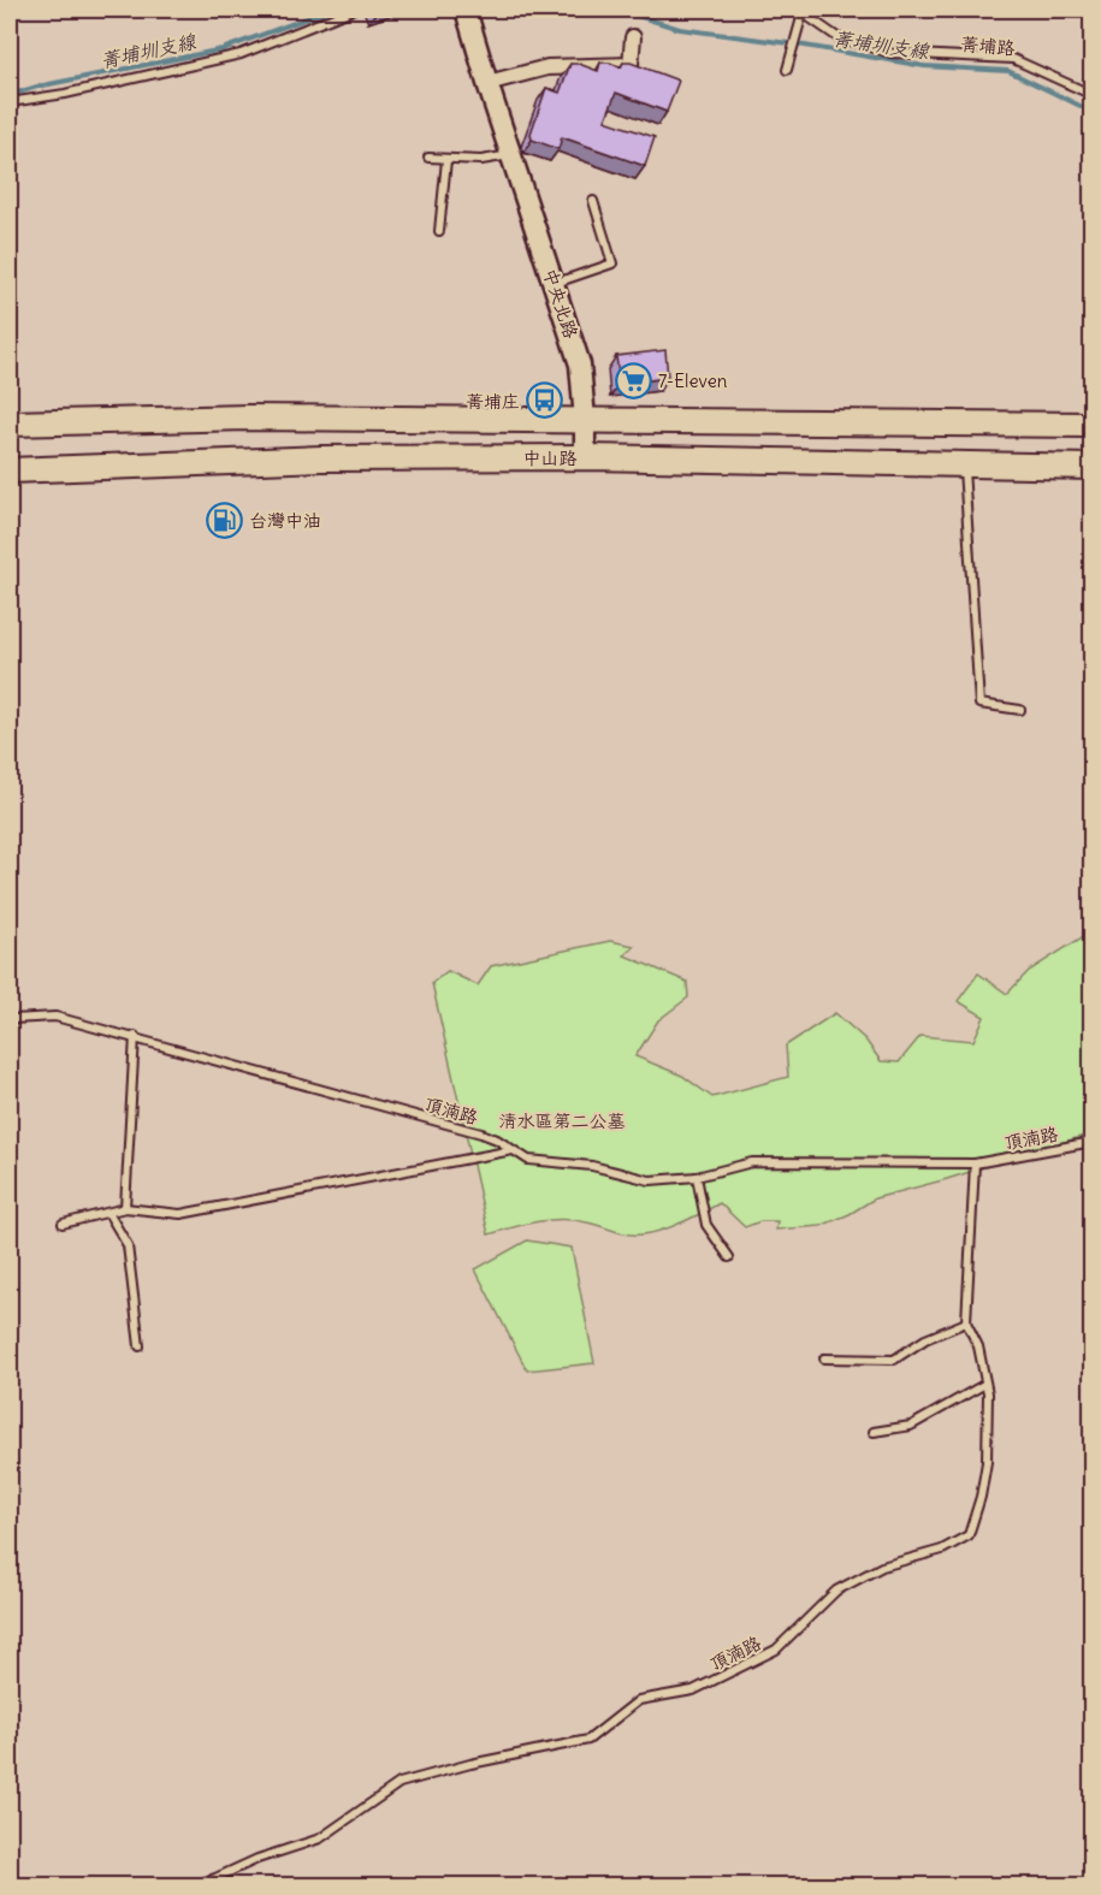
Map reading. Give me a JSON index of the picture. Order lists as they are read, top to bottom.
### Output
{
  "streets": {
    "main road": ["中山路"],
    "street": ["中央北路"],
    "lane": ["菁埔路", "頂湳路"]
  },
  "crossings": [
    ["中央北路", "中山路"]
  ],
  "water": ["菁埔圳支線"],
  "parks": ["清水區第二公墓"],
  "places": {
    "supermarket": ["7-Eleven"],
    "bus stop": ["菁埔庄"],
    "fuel station": ["台灣中油"]
  }
}
